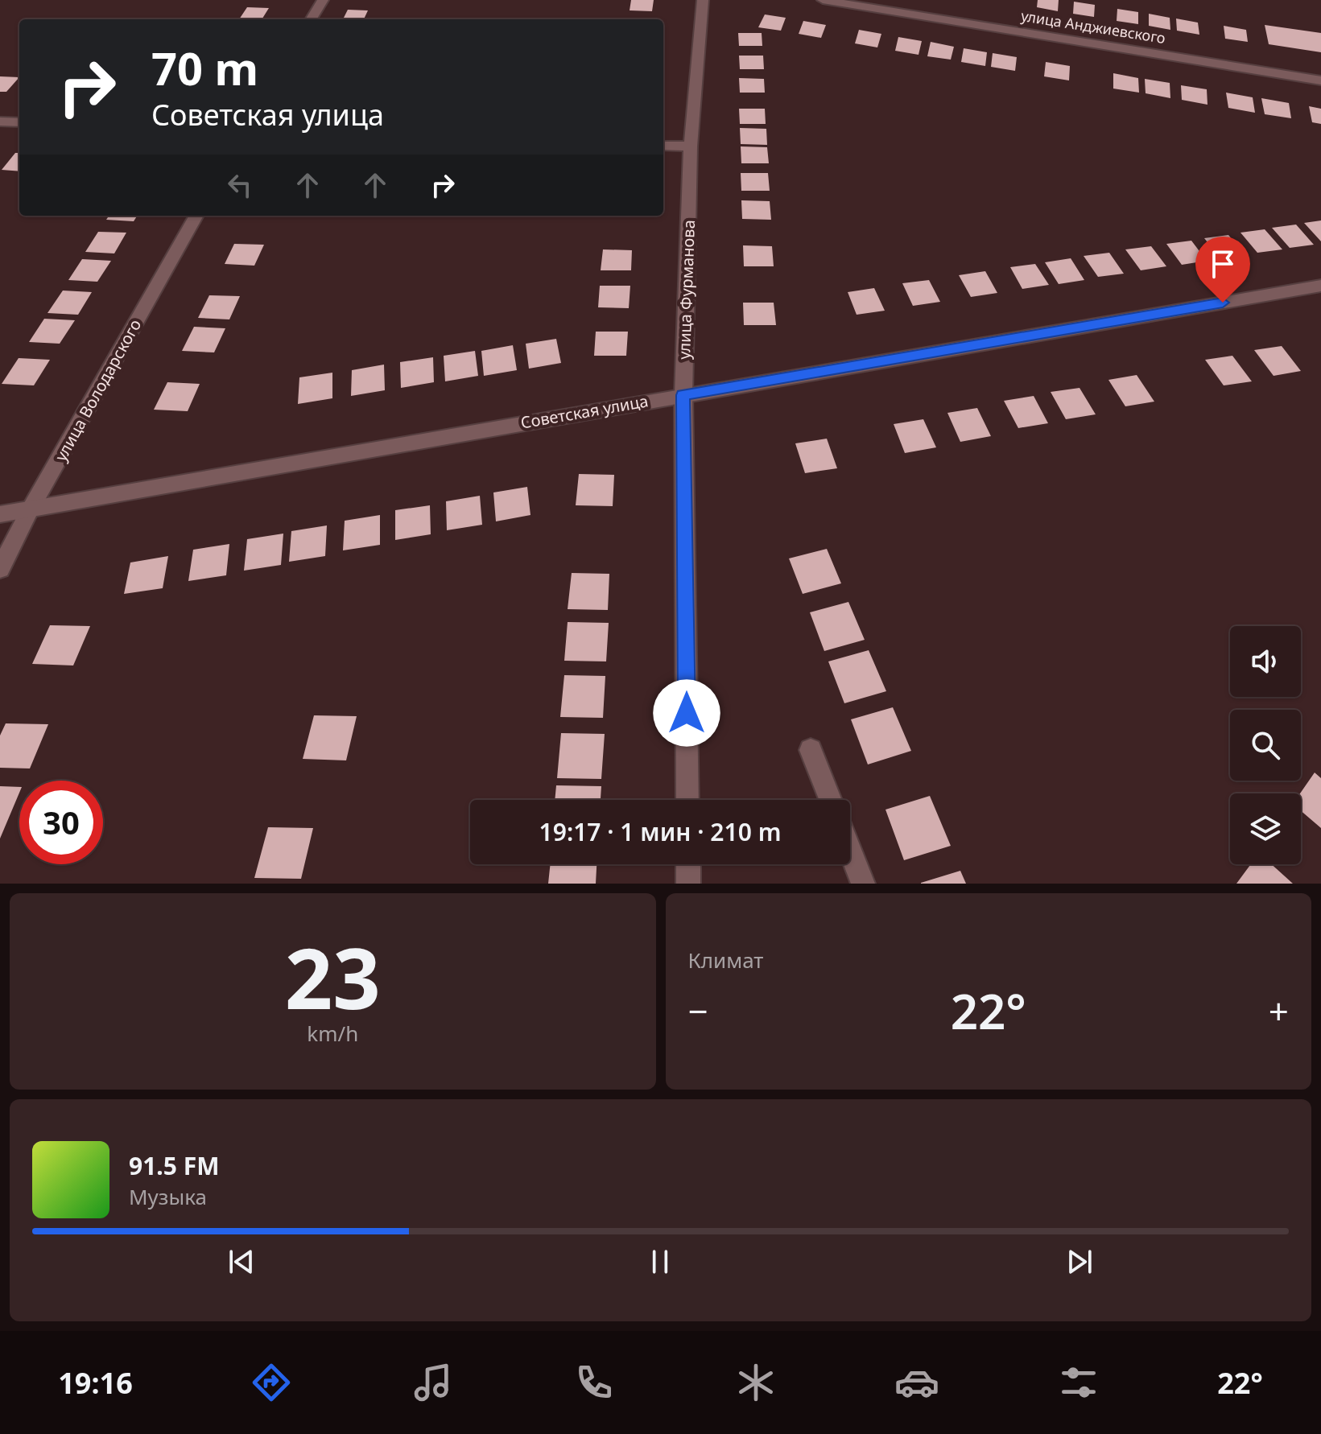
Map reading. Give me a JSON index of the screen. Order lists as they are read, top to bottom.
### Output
{
  "streets": {
    "street": [
      "улица Анджиевского",
      "улица Фурманова",
      "улица Володарского",
      "Советская улица"
    ]
  },
  "crossings": [
    ["улица Фурманова", "Советская улица"],
    ["улица Володарского", "Советская улица"]
  ],
  "page": {
    "turn": ["70 m", "Советская улица"],
    "limit": "30",
    "trip": "19:17 · 1 мин · 210 m",
    "tile": [
      ["23", "km/h"],
      "Климат"
    ],
    "heat": ["−", "22°", "+"],
    "song": ["91.5 FM", "Музыка"],
    "tabs": ["19:16", "22°"]
  }
}
